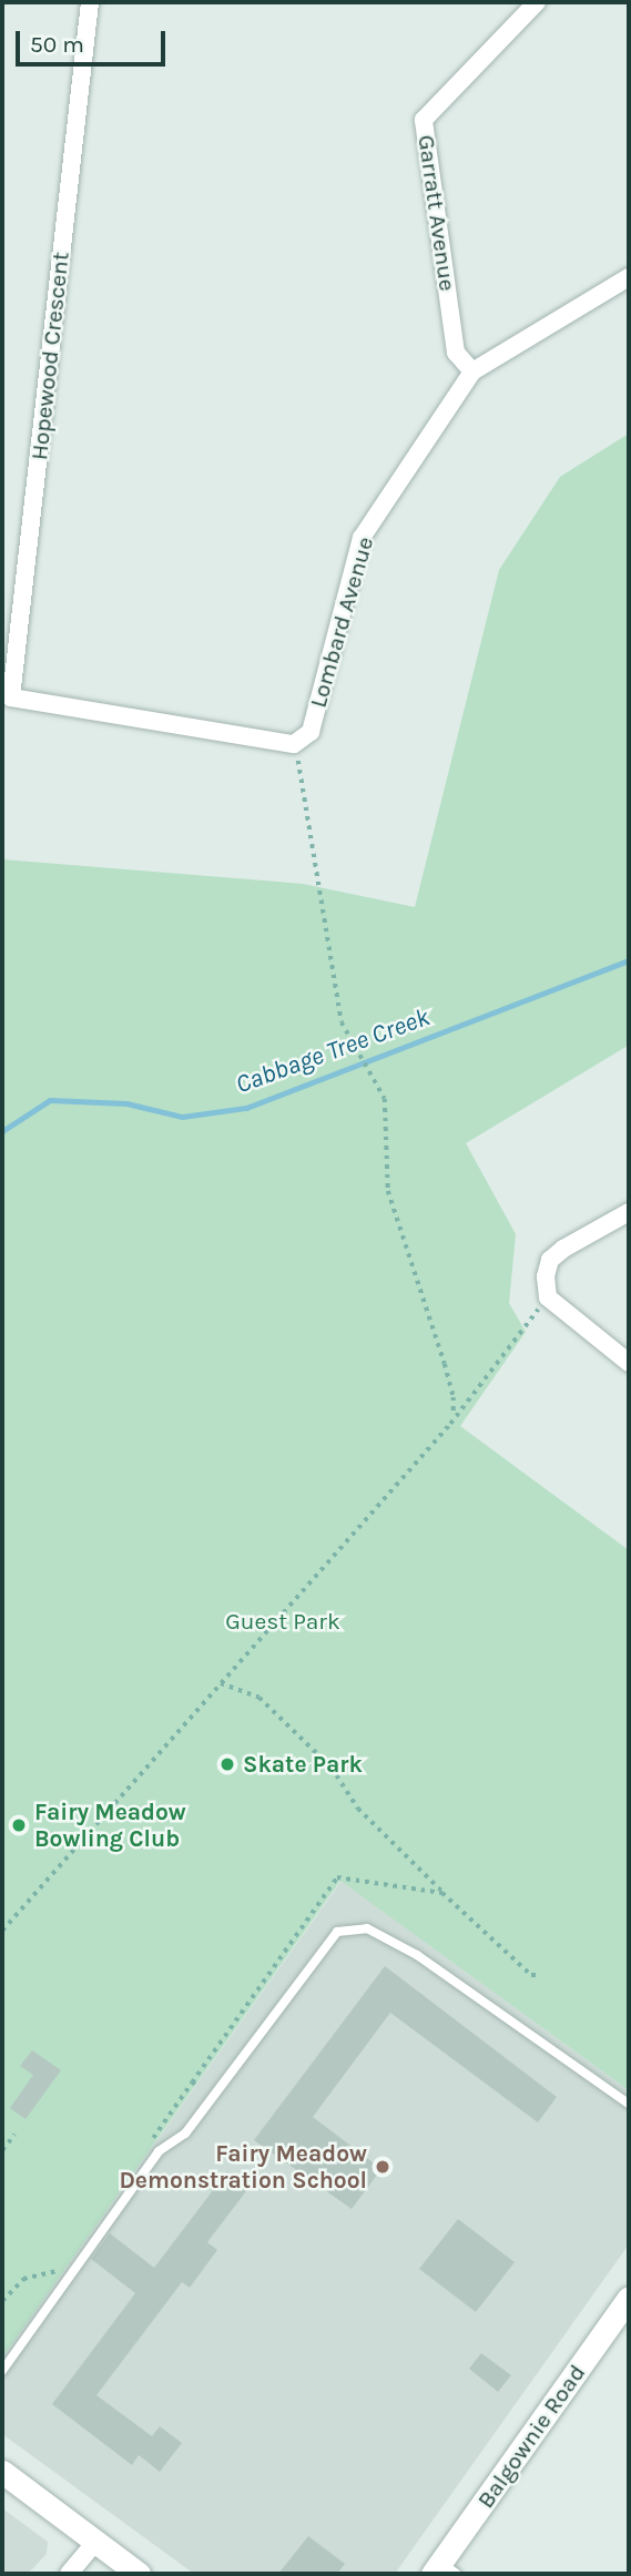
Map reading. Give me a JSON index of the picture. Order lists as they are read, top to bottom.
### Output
{
  "streets": {
    "main road": ["Balgownie Road"],
    "street": ["Garratt Avenue", "Hopewood Crescent", "Lombard Avenue"]
  },
  "crossings": [
    ["Garratt Avenue", "Lombard Avenue"]
  ],
  "water": ["Cabbage Tree Creek"],
  "parks": ["Guest Park"],
  "places": ["Skate Park", "Fairy Meadow Bowling Club", "Fairy Meadow Demonstration School"],
  "scale_bar": "50 m"
}
